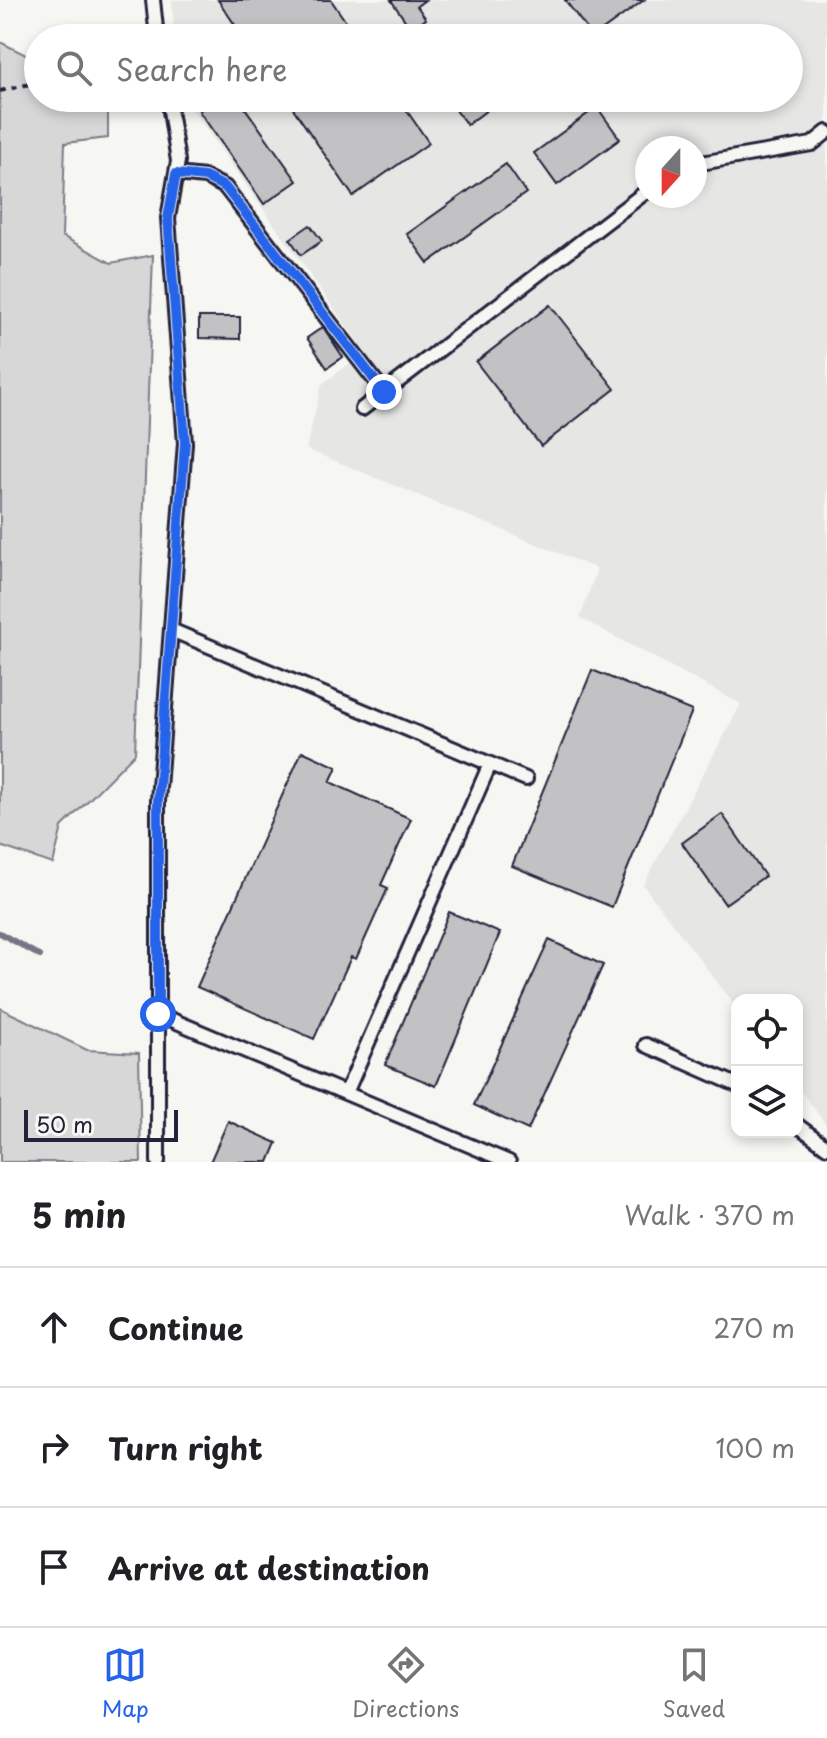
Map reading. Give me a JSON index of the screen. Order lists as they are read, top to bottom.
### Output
{
  "scale_bar": "50 m",
  "north": "bottom",
  "page": {
    "search": "Search here",
    "scale": "50 m",
    "heading": ["5 min", "Walk · 370 m"],
    "list": [
      ["Continue", "270 m"],
      ["Turn right", "100 m"],
      "Arrive at destination"
    ],
    "nav": ["Map", "Directions", "Saved"]
  }
}
